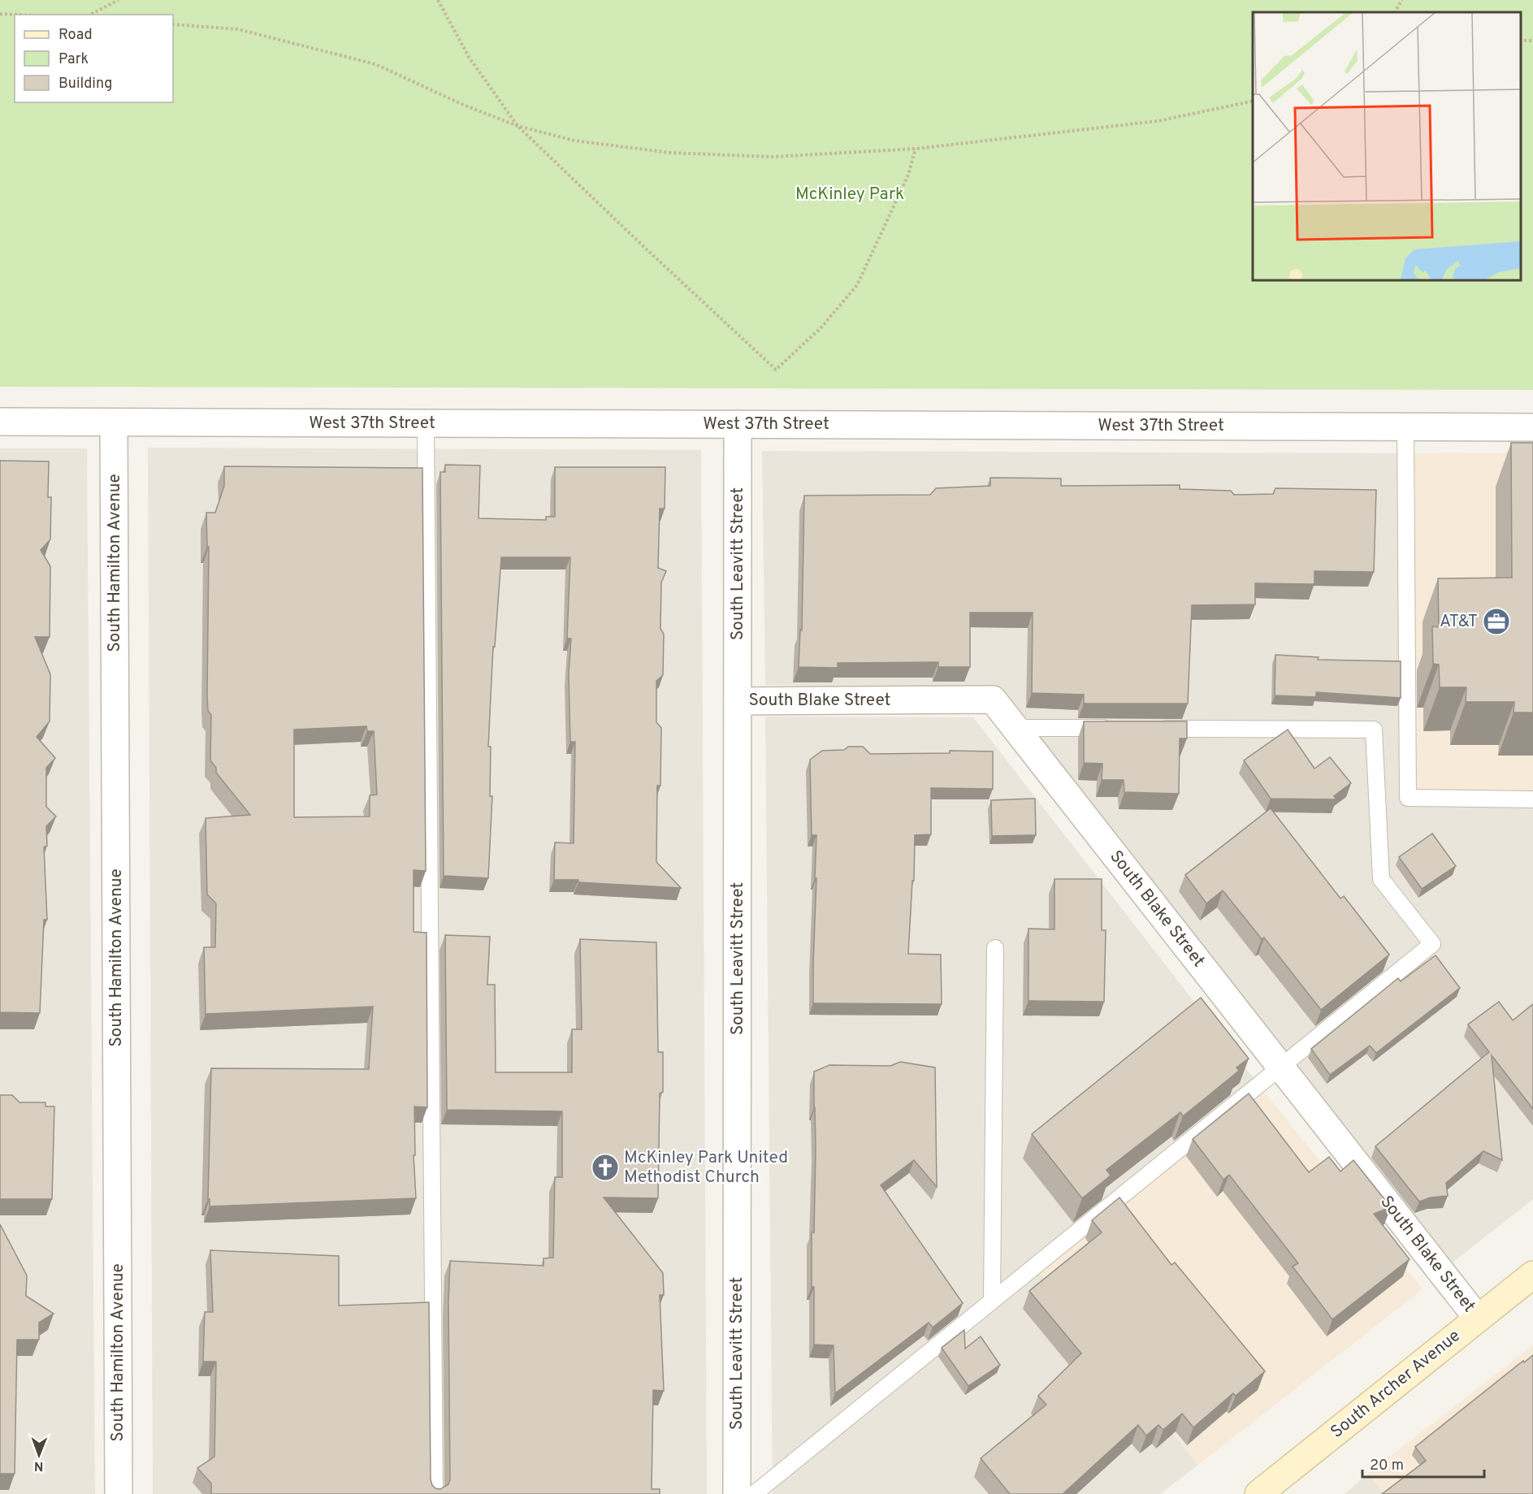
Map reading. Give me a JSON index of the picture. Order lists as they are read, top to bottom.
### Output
{
  "streets": {
    "main road": ["South Archer Avenue"],
    "street": [
      "West 37th Street",
      "South Hamilton Avenue",
      "South Leavitt Street",
      "South Blake Street"
    ]
  },
  "crossings": [
    ["West 37th Street", "South Hamilton Avenue"],
    ["West 37th Street", "South Leavitt Street"],
    ["South Leavitt Street", "South Blake Street"],
    ["South Blake Street", "South Archer Avenue"]
  ],
  "parks": ["McKinley Park"],
  "places": {
    "office": ["AT&T"],
    "church": ["McKinley Park United Methodist Church"]
  },
  "legend": ["Road", "Park", "Building"],
  "scale_bar": "20 m",
  "north": "bottom"
}
